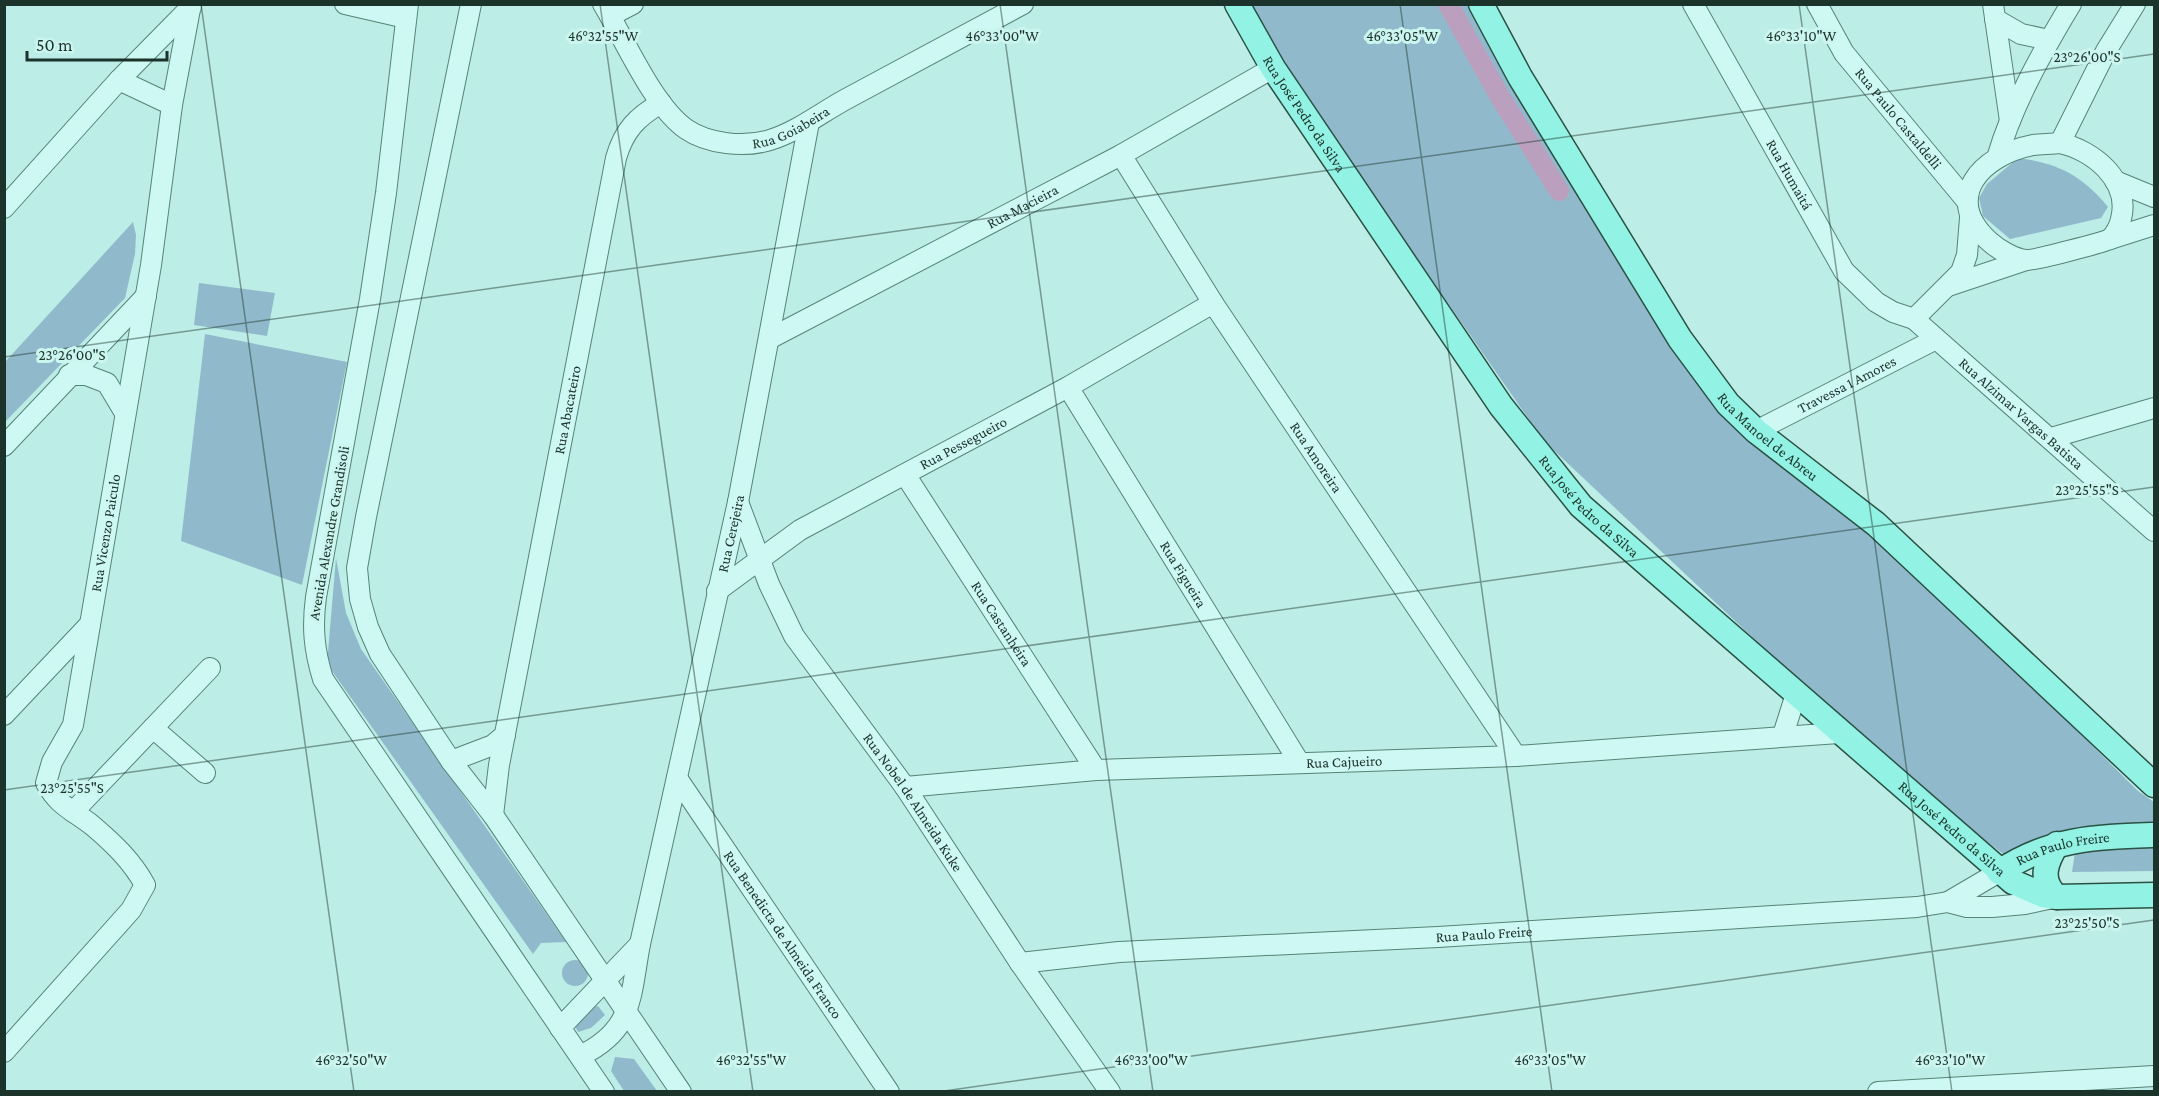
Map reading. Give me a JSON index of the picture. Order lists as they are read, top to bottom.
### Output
{
  "streets": {
    "main road": ["Rua José Pedro da Silva", "Rua Manoel de Abreu", "Rua Paulo Freire"],
    "street": [
      "Rua Paulo Castaldelli",
      "Rua Goiabeira",
      "Rua Humaitá",
      "Rua Macieira",
      "Travessa 1 Amores",
      "Rua Abacateiro",
      "Rua Alzimar Vargas Batista",
      "Rua Pessegueiro",
      "Rua Amoreira",
      "Rua Vicenzo Paiculo",
      "Avenida Alexandre Grandisoli",
      "Rua Cerejeira",
      "Rua Figueira",
      "Rua Castanheira",
      "Rua Cajueiro",
      "Rua Nobel de Almeida Kuke",
      "Rua Benedicta de Almeida Franco"
    ]
  },
  "crossings": [
    ["Rua José Pedro da Silva", "Rua Macieira"],
    ["Rua José Pedro da Silva", "Rua Cajueiro"],
    ["Rua José Pedro da Silva", "Rua Paulo Freire"],
    ["Rua Goiabeira", "Rua Abacateiro"],
    ["Rua Goiabeira", "Rua Cerejeira"],
    ["Rua Humaitá", "Rua Alzimar Vargas Batista"],
    ["Rua Macieira", "Rua Amoreira"],
    ["Rua Macieira", "Rua Cerejeira"],
    ["Travessa 1 Amores", "Rua Alzimar Vargas Batista"],
    ["Travessa 1 Amores", "Rua Manoel de Abreu"],
    ["Rua Pessegueiro", "Rua Amoreira"],
    ["Rua Pessegueiro", "Rua Cerejeira"],
    ["Rua Pessegueiro", "Rua Figueira"],
    ["Rua Pessegueiro", "Rua Castanheira"],
    ["Rua Pessegueiro", "Rua Nobel de Almeida Kuke"],
    ["Rua Amoreira", "Rua Cajueiro"],
    ["Rua Cerejeira", "Rua Nobel de Almeida Kuke"],
    ["Rua Cerejeira", "Rua Benedicta de Almeida Franco"],
    ["Rua Figueira", "Rua Cajueiro"],
    ["Rua Castanheira", "Rua Cajueiro"],
    ["Rua Cajueiro", "Rua Nobel de Almeida Kuke"],
    ["Rua Nobel de Almeida Kuke", "Rua Paulo Freire"]
  ],
  "scale_bar": "50 m",
  "coordinates": [
    "46°32'55\"W",
    "46°33'00\"W",
    "46°33'05\"W",
    "46°33'10\"W",
    "23°26'00\"S",
    "23°25'55\"S",
    "23°25'50\"S",
    "46°32'50\"W"
  ]
}
